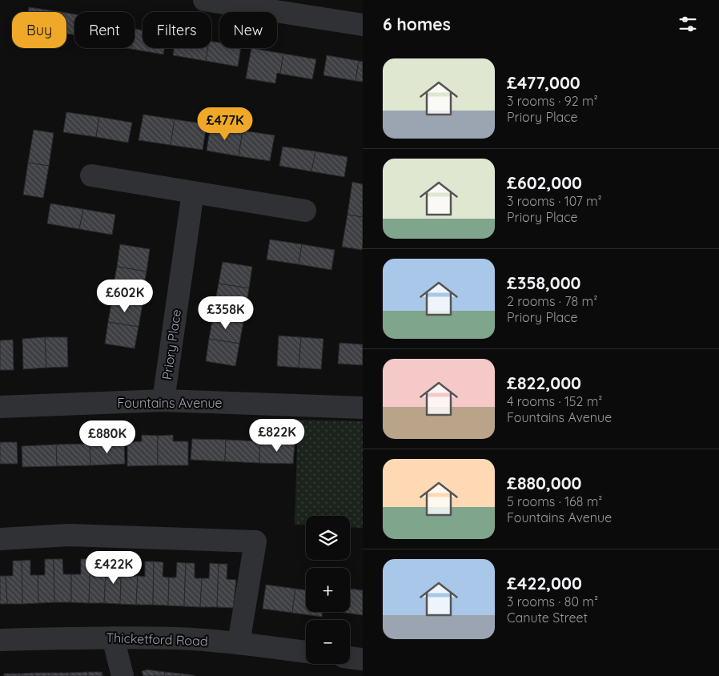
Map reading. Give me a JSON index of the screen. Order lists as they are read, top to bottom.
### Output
{
  "streets": {
    "street": ["Priory Place", "Fountains Avenue", "Thicketford Road"]
  },
  "crossings": [
    ["Priory Place", "Fountains Avenue"]
  ],
  "page": {
    "heading": "6 homes",
    "chip": [
      "Buy",
      "Rent",
      "Filters",
      "New"
    ],
    "list": [
      {
        "name": "£477,000",
        "note": "3 rooms · 92 m² · Priory Place"
      },
      {
        "name": "£602,000",
        "note": "3 rooms · 107 m² · Priory Place"
      },
      {
        "name": "£358,000",
        "note": "2 rooms · 78 m² · Priory Place"
      },
      {
        "name": "£822,000",
        "note": "4 rooms · 152 m² · Fountains Avenue"
      },
      {
        "name": "£880,000",
        "note": "5 rooms · 168 m² · Fountains Avenue"
      },
      {
        "name": "£422,000",
        "note": "3 rooms · 80 m² · Canute Street"
      }
    ],
    "price": [
      "£477K",
      "£602K",
      "£358K",
      "£822K",
      "£880K",
      "£422K"
    ],
    "map_buttons": ["+", "−"]
  }
}
